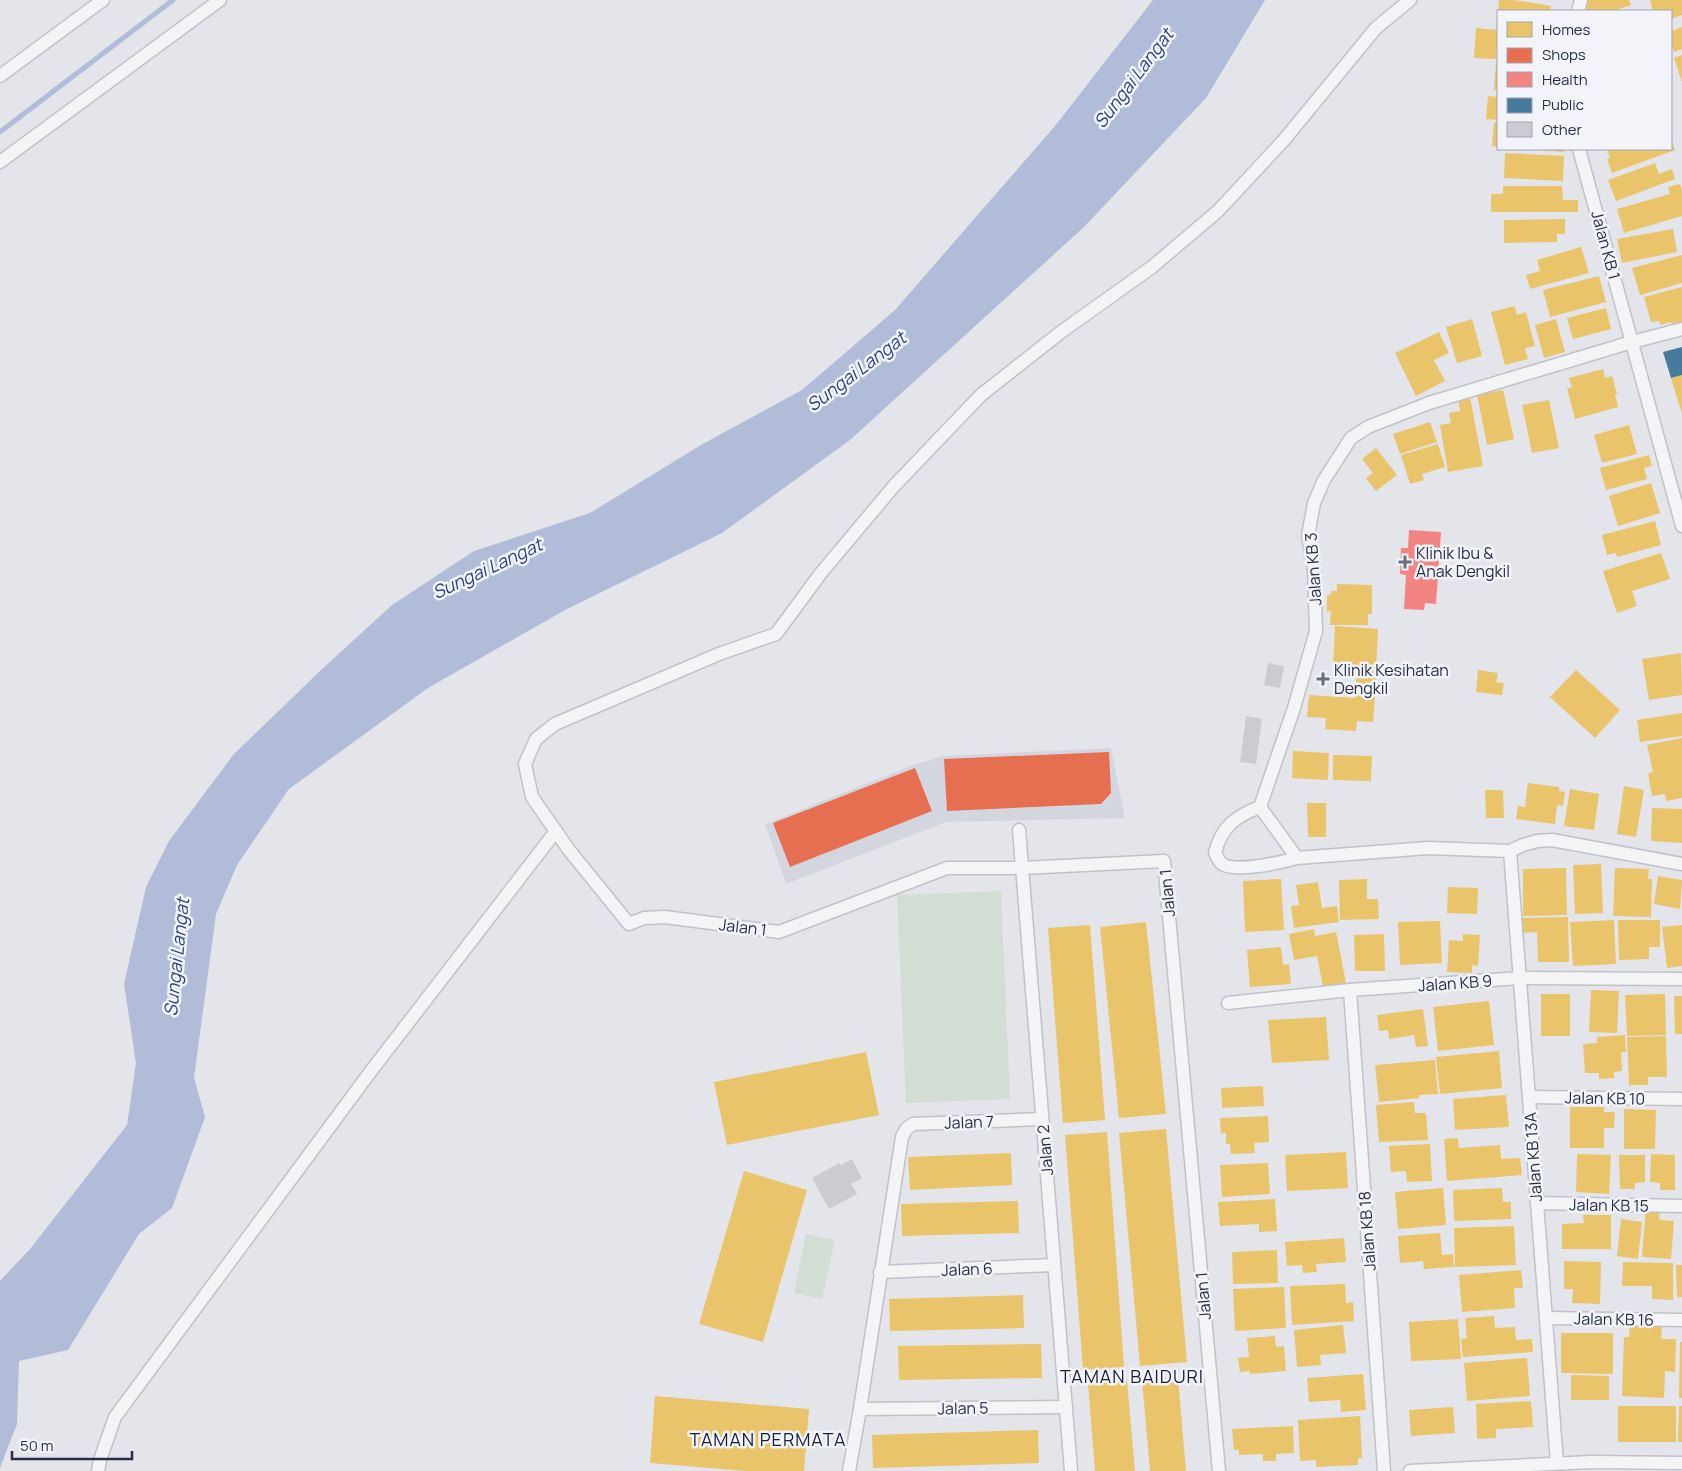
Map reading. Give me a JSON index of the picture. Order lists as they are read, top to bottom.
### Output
{
  "streets": {
    "street": [
      "Jalan KB 1",
      "Jalan KB 3",
      "Jalan 1",
      "Jalan KB 9",
      "Jalan KB 10",
      "Jalan 7",
      "Jalan 2",
      "Jalan KB 13A",
      "Jalan KB 15",
      "Jalan KB 18",
      "Jalan 6",
      "Jalan KB 16",
      "Jalan 5"
    ]
  },
  "crossings": [
    ["Jalan KB 1", "Jalan KB 3"],
    ["Jalan 1", "Jalan 2"],
    ["Jalan KB 9", "Jalan KB 13A"],
    ["Jalan KB 9", "Jalan KB 18"],
    ["Jalan KB 10", "Jalan KB 13A"],
    ["Jalan 7", "Jalan 2"],
    ["Jalan 7", "Jalan 6"],
    ["Jalan 2", "Jalan 6"],
    ["Jalan 2", "Jalan 5"],
    ["Jalan KB 13A", "Jalan KB 15"],
    ["Jalan KB 13A", "Jalan KB 16"]
  ],
  "districts": ["TAMAN BAIDURI", "TAMAN PERMATA"],
  "water": ["Sungai Langat"],
  "places": {
    "health": ["Klinik Ibu & Anak Dengkil", "Klinik Kesihatan Dengkil"]
  },
  "legend": [
    "Homes",
    "Shops",
    "Health",
    "Public",
    "Other"
  ],
  "scale_bar": "50 m"
}
